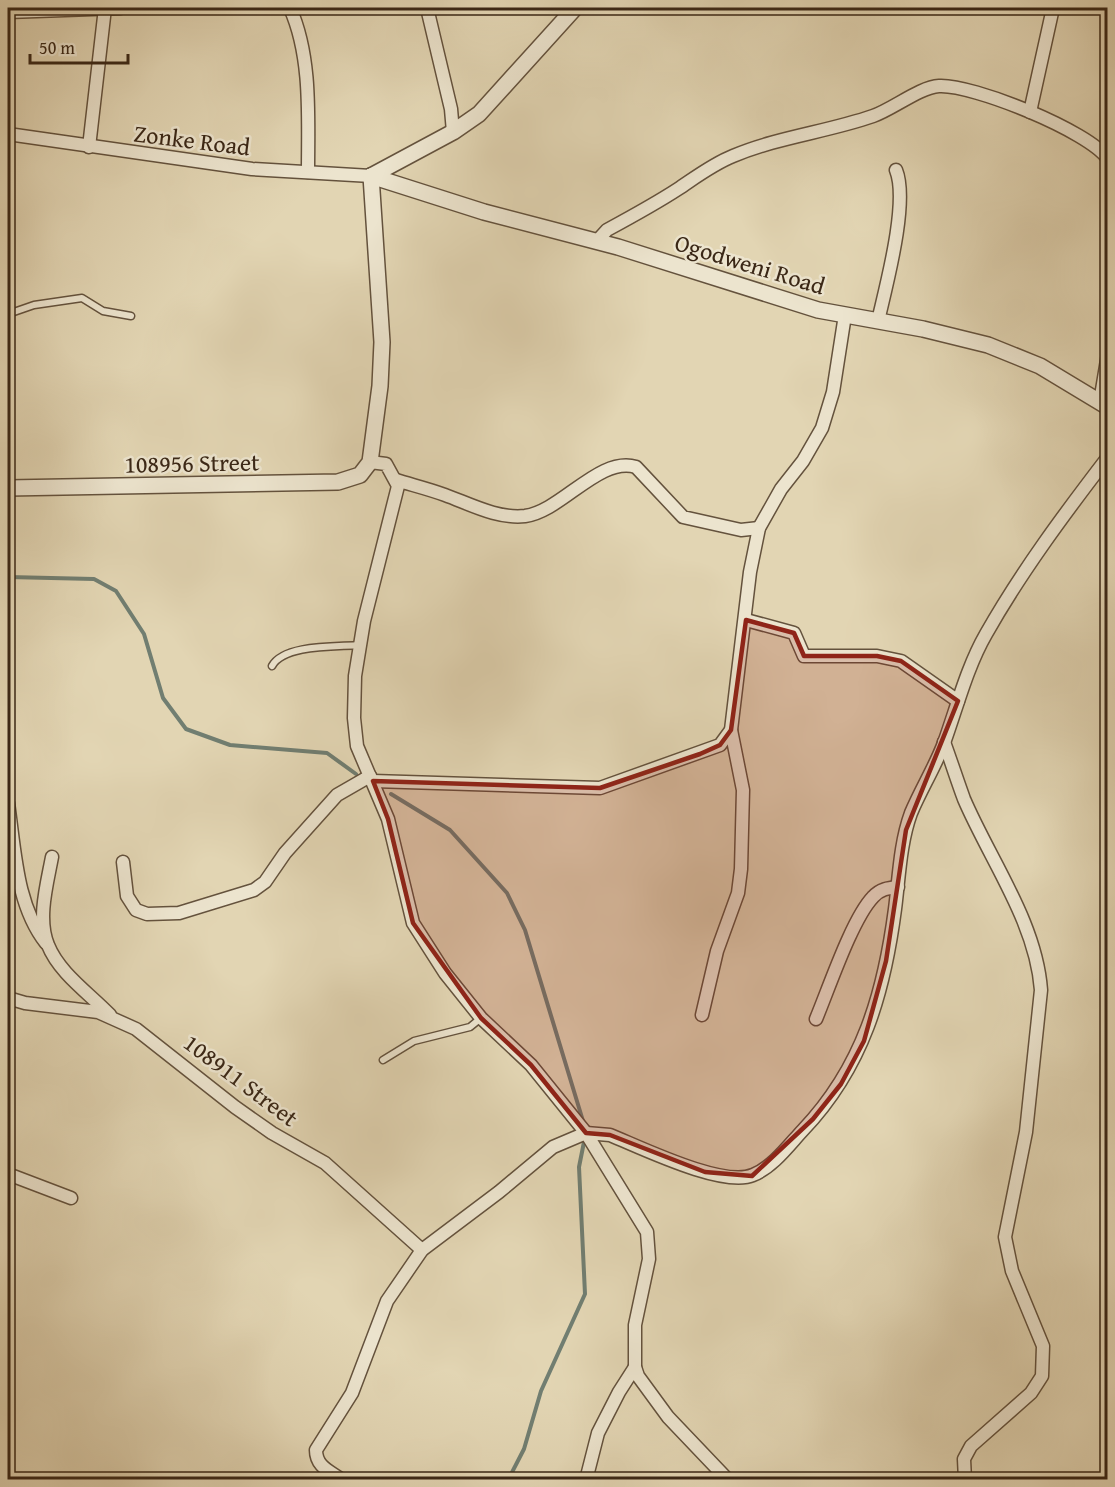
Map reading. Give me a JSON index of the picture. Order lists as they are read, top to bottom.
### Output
{
  "streets": {
    "street": [
      "Zonke Road",
      "Ogodweni Road",
      "108956 Street",
      "108911 Street"
    ]
  },
  "crossings": [
    ["Zonke Road", "Ogodweni Road"]
  ],
  "scale_bar": "50 m"
}
